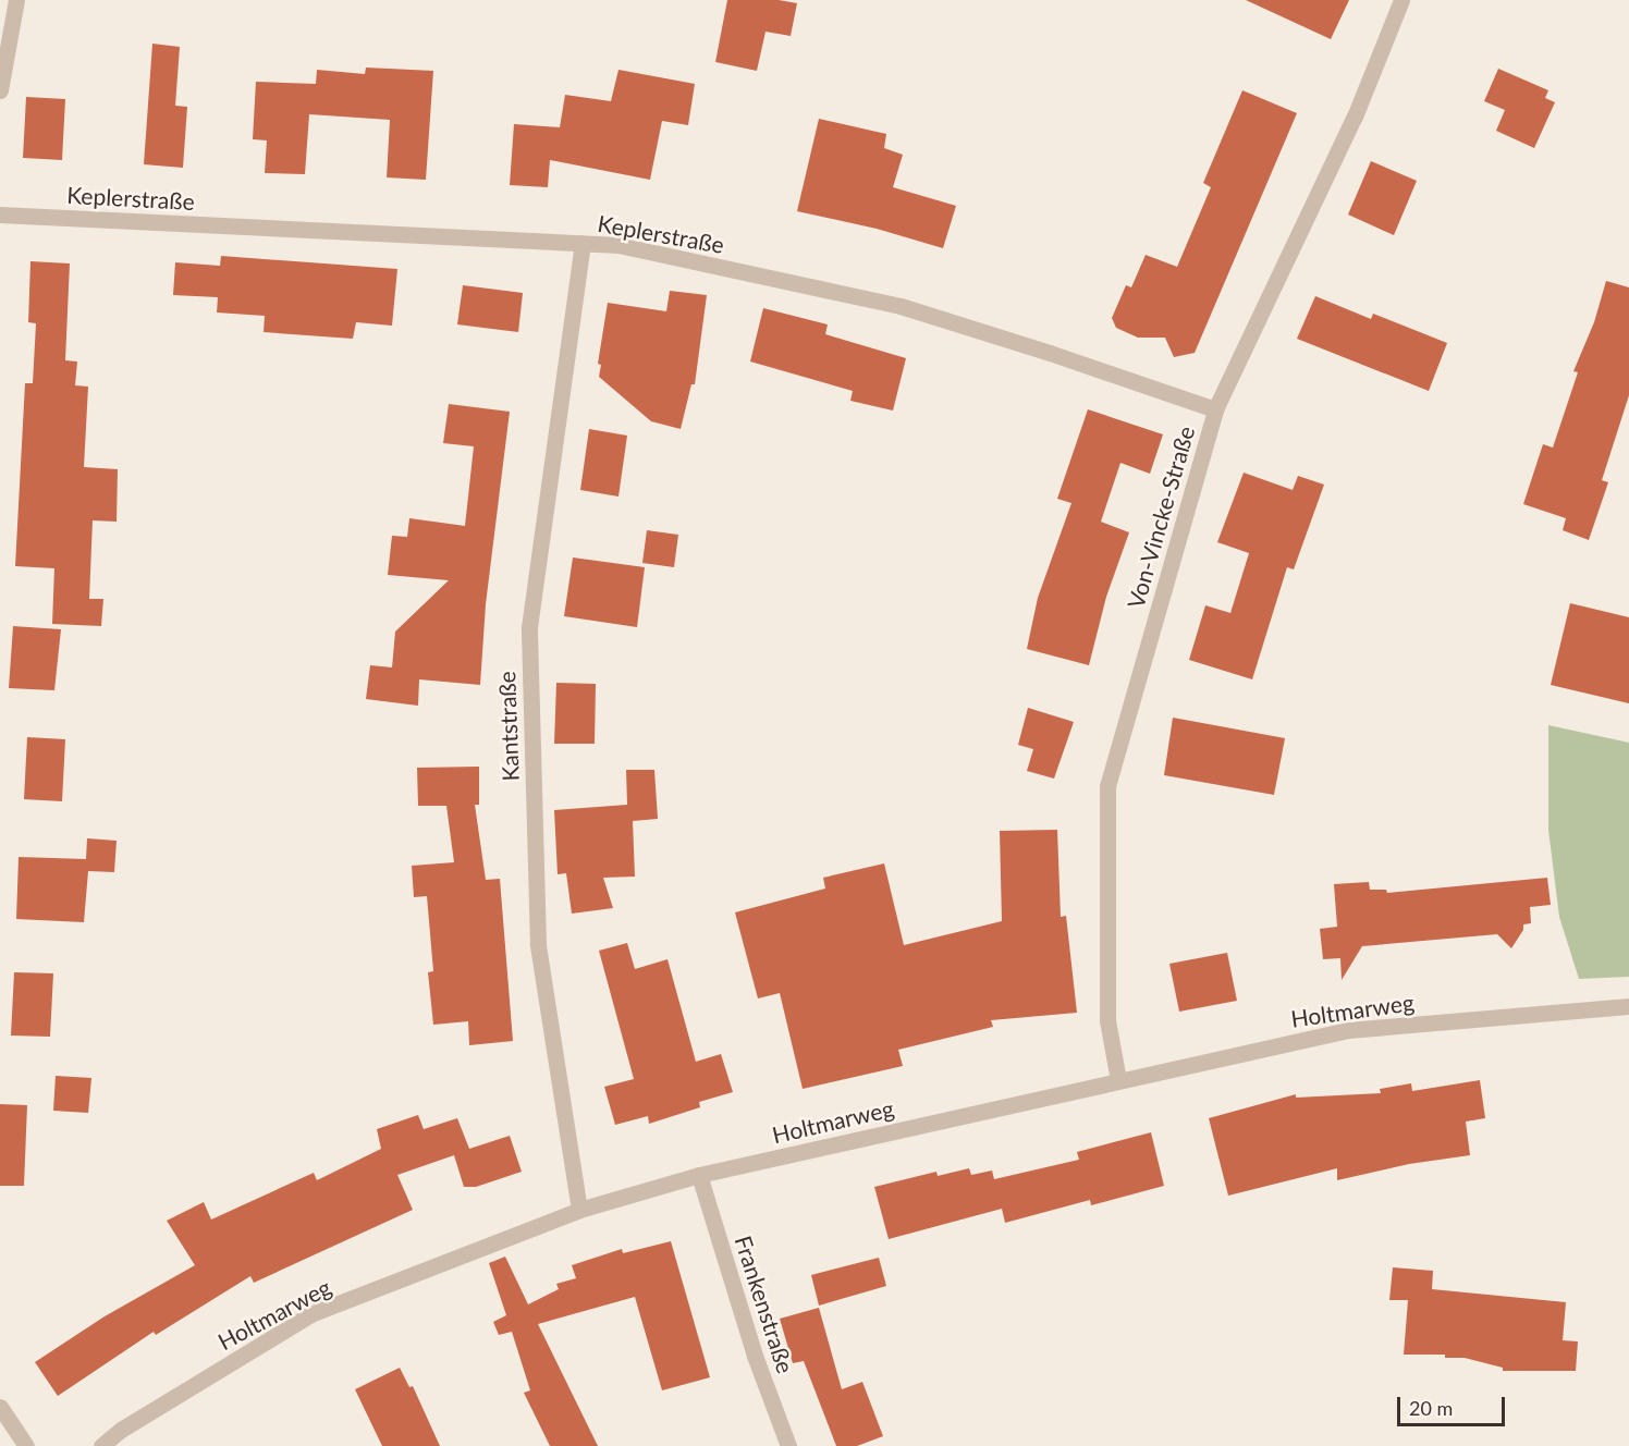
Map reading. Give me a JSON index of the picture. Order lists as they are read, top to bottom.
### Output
{
  "streets": {
    "street": [
      "Keplerstraße",
      "Von-Vincke-Straße",
      "Kantstraße",
      "Holtmarweg",
      "Frankenstraße"
    ]
  },
  "crossings": [
    ["Keplerstraße", "Von-Vincke-Straße"],
    ["Keplerstraße", "Kantstraße"],
    ["Von-Vincke-Straße", "Holtmarweg"],
    ["Kantstraße", "Holtmarweg"],
    ["Holtmarweg", "Frankenstraße"]
  ],
  "scale_bar": "20 m"
}
